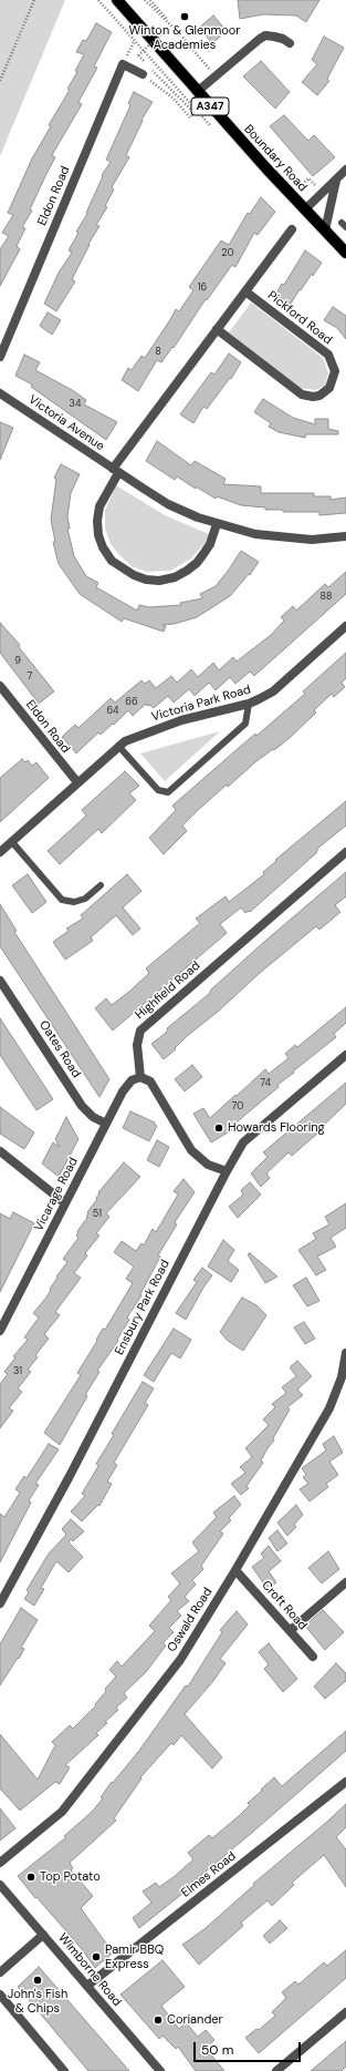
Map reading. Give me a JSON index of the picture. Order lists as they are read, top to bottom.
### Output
{
  "streets": {
    "main road": ["A347", "Boundary Road"],
    "street": [
      "Eldon Road",
      "Pickford Road",
      "Victoria Avenue",
      "Victoria Park Road",
      "Highfield Road",
      "Oates Road",
      "Vicarage Road",
      "Ensbury Park Road",
      "Croft Road",
      "Oswald Road",
      "Elmes Road",
      "Wimborne Road"
    ]
  },
  "crossings": [
    ["Eldon Road", "Victoria Park Road"],
    ["Highfield Road", "Vicarage Road"],
    ["Oates Road", "Vicarage Road"],
    ["Croft Road", "Oswald Road"],
    ["Elmes Road", "Wimborne Road"]
  ],
  "places": [
    "Winton & Glenmoor Academies",
    "Howards Flooring",
    "Top Potato",
    "Pamir BBQ Express",
    "John's Fish & Chips",
    "Coriander"
  ],
  "house_numbers": [
    "20",
    "16",
    "8",
    "34",
    "88",
    "9",
    "7",
    "66",
    "64",
    "74",
    "70",
    "51",
    "31"
  ],
  "scale_bar": "50 m"
}
